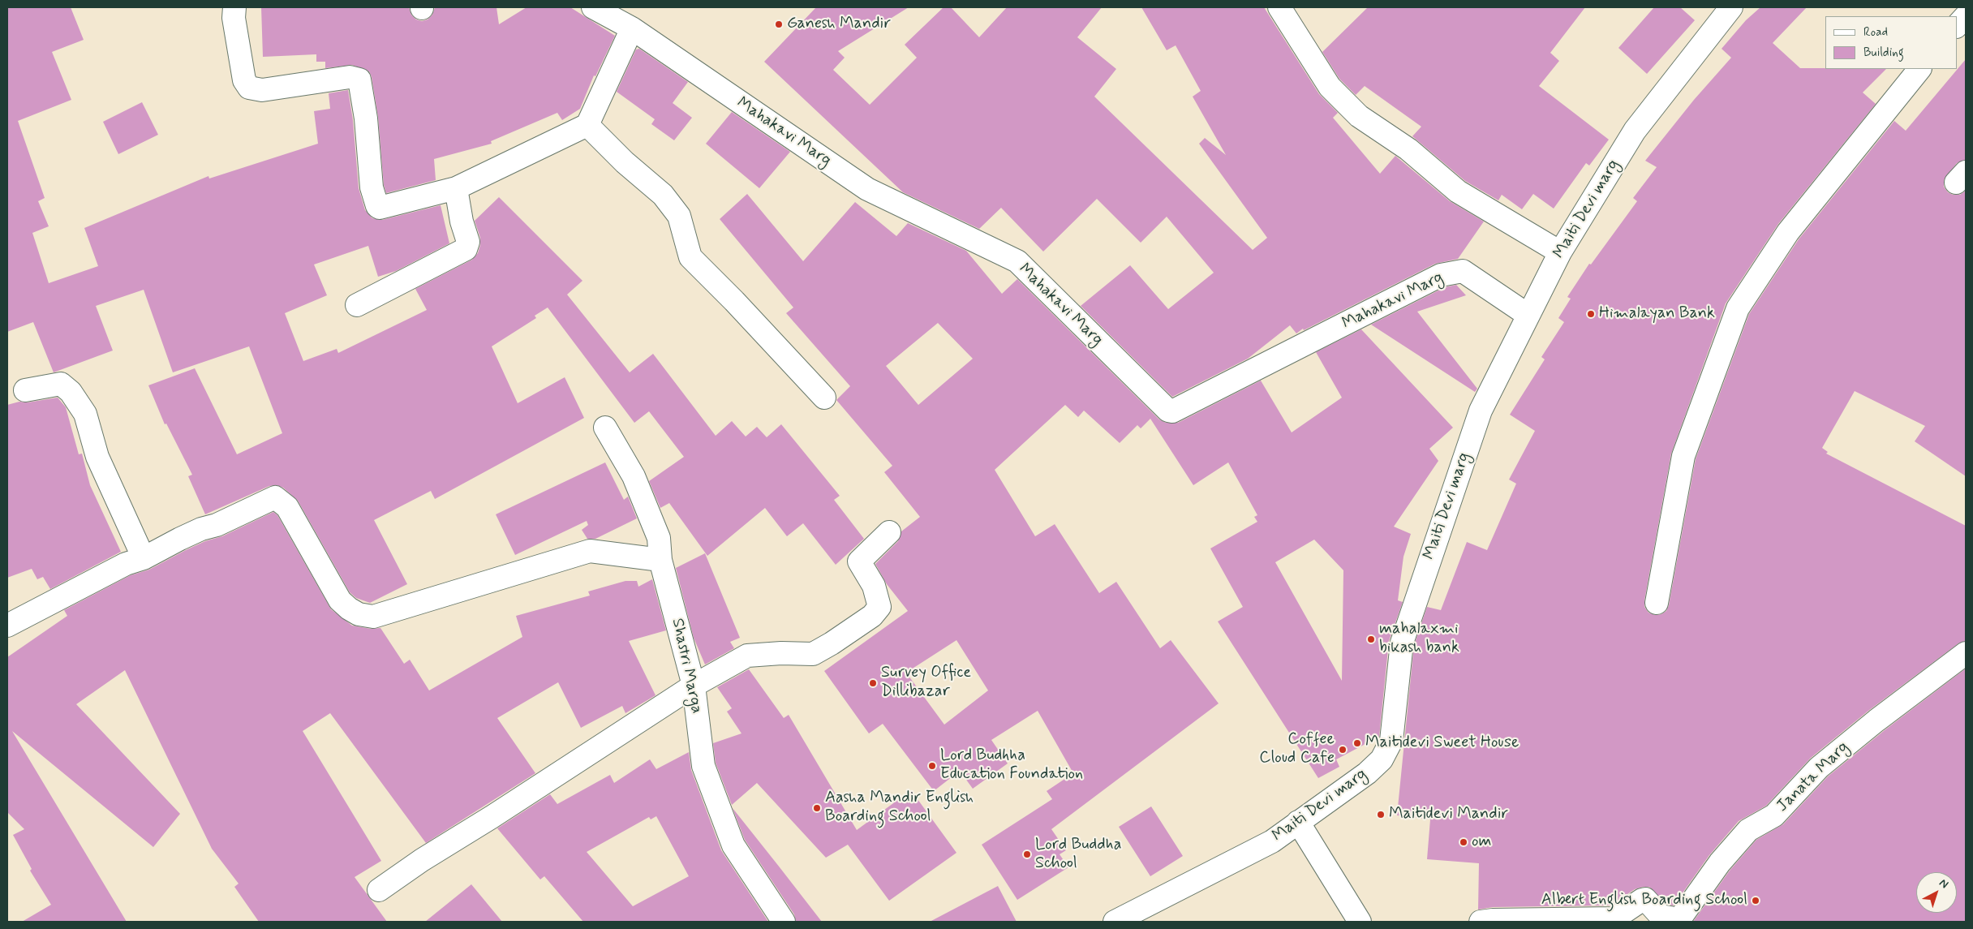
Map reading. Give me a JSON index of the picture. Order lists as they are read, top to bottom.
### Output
{
  "streets": {
    "street": [
      "Mahakavi Marg",
      "Maiti Devi marg",
      "Shastri Marga",
      "Janata Marg"
    ]
  },
  "crossings": [
    ["Mahakavi Marg", "Maiti Devi marg"]
  ],
  "places": [
    "Ganesh Mandir",
    "Himalayan Bank",
    "mahalaxmi bikash bank",
    "Survey Office Dillibazar",
    "Maitidevi Sweet House",
    "Coffee Cloud Cafe",
    "Lord Budhha Education Foundation",
    "Aasha Mandir English Boarding School",
    "Maitidevi Mandir",
    "om",
    "Lord Buddha School",
    "Albert English Boarding School"
  ],
  "legend": ["Road", "Building"],
  "north": "top right"
}
